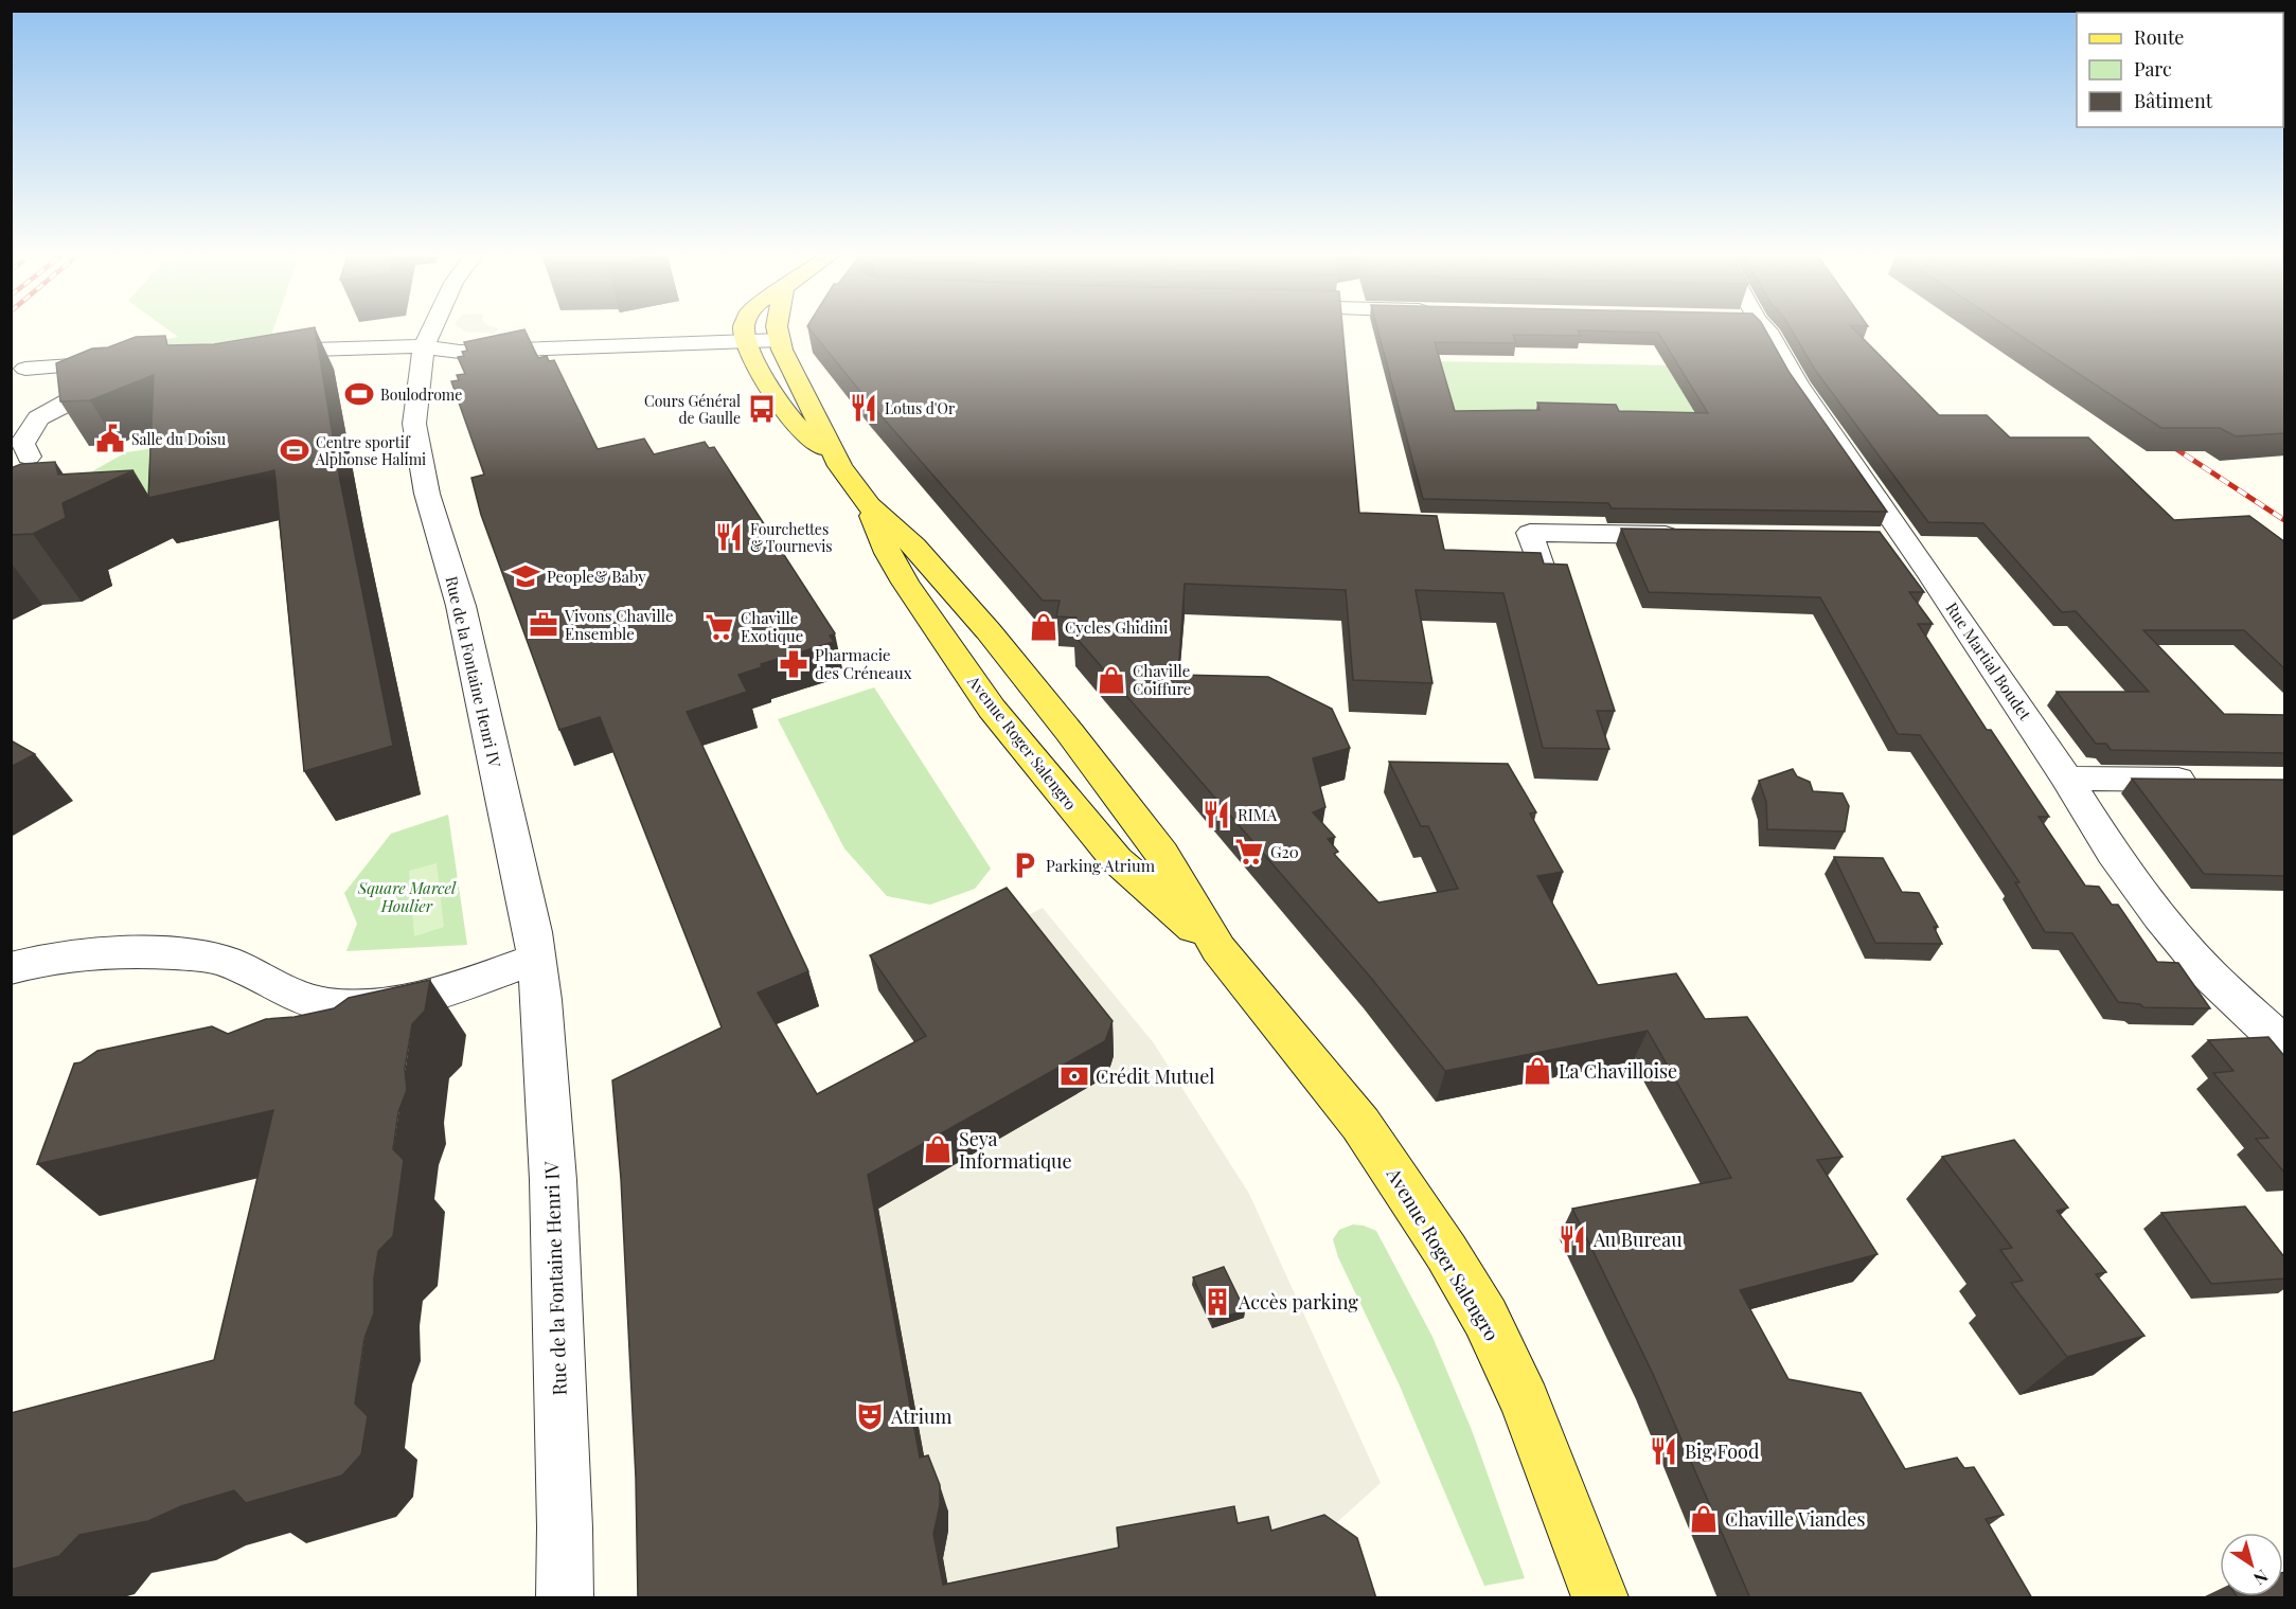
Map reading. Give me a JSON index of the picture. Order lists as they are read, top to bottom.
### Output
{
  "streets": {
    "main road": ["Avenue Roger Salengro"],
    "street": ["Rue Martial Boudet", "Rue de la Fontaine Henri IV"]
  },
  "parks": ["Square Marcel Houlier"],
  "places": {
    "sports": ["Boulodrome", "Centre sportif Alphonse Halimi"],
    "restaurant": [
      "Lotus d'Or",
      "Fourchettes & Tournevis",
      "RIMA",
      "Au Bureau",
      "Big Food"
    ],
    "bus stop": ["Cours Général de Gaulle"],
    "public building": ["Salle du Doisu"],
    "school or university": ["People& Baby"],
    "office": ["Vivons Chaville Ensemble"],
    "supermarket": ["Chaville Exotique", "G20"],
    "shop": [
      "Cycles Ghidini",
      "Chaville Coiffure",
      "La Chavilloise",
      "Seya Informatique",
      "Chaville Viandes"
    ],
    "pharmacy": ["Pharmacie des Créneaux"],
    "parking": ["Parking Atrium"],
    "bank": ["Crédit Mutuel"],
    "building": ["Accès parking"],
    "theatre": ["Atrium"]
  },
  "legend": ["Route", "Parc", "Bâtiment"],
  "north": "bottom right"
}
